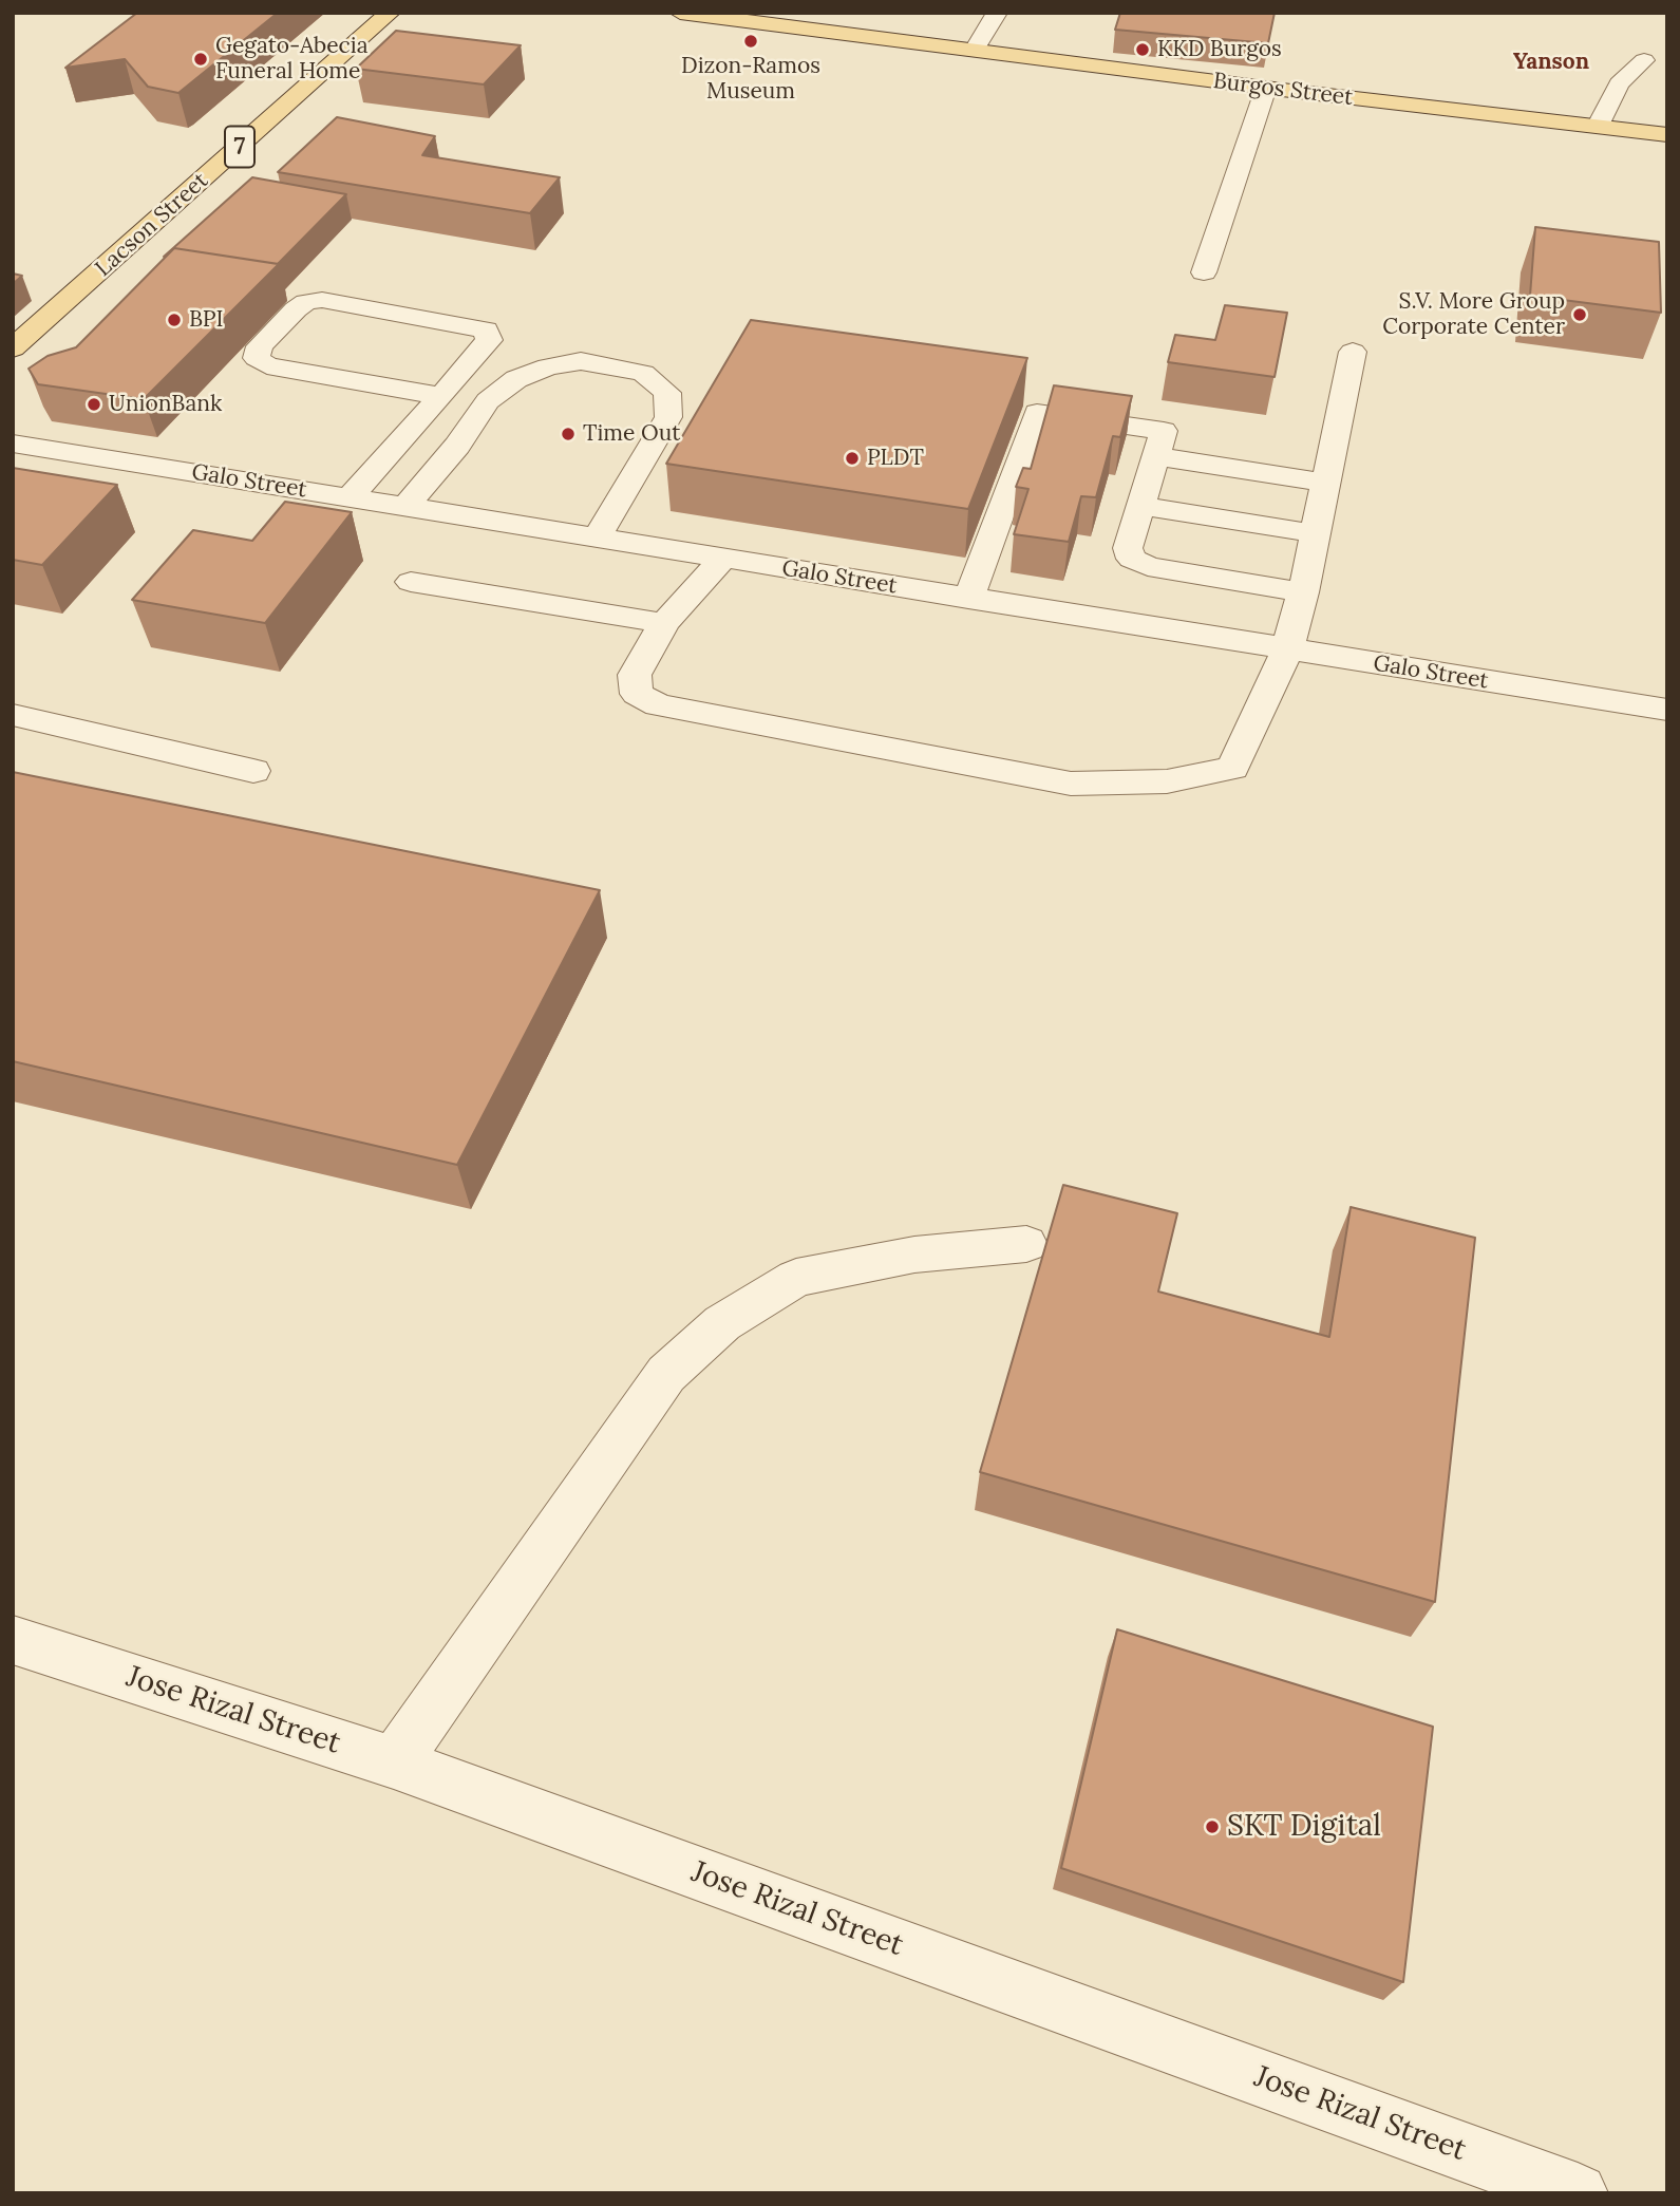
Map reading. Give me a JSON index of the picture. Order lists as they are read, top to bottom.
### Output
{
  "streets": {
    "main road": ["Burgos Street", "7", "Lacson Street"],
    "street": ["Galo Street", "Jose Rizal Street"]
  },
  "districts": ["Yanson"],
  "places": [
    "Dizon-Ramos Museum",
    "KKD Burgos",
    "Gegato-Abecia Funeral Home",
    "S.V. More Group Corporate Center",
    "BPI",
    "UnionBank",
    "Time Out",
    "PLDT",
    "SKT Digital"
  ]
}
